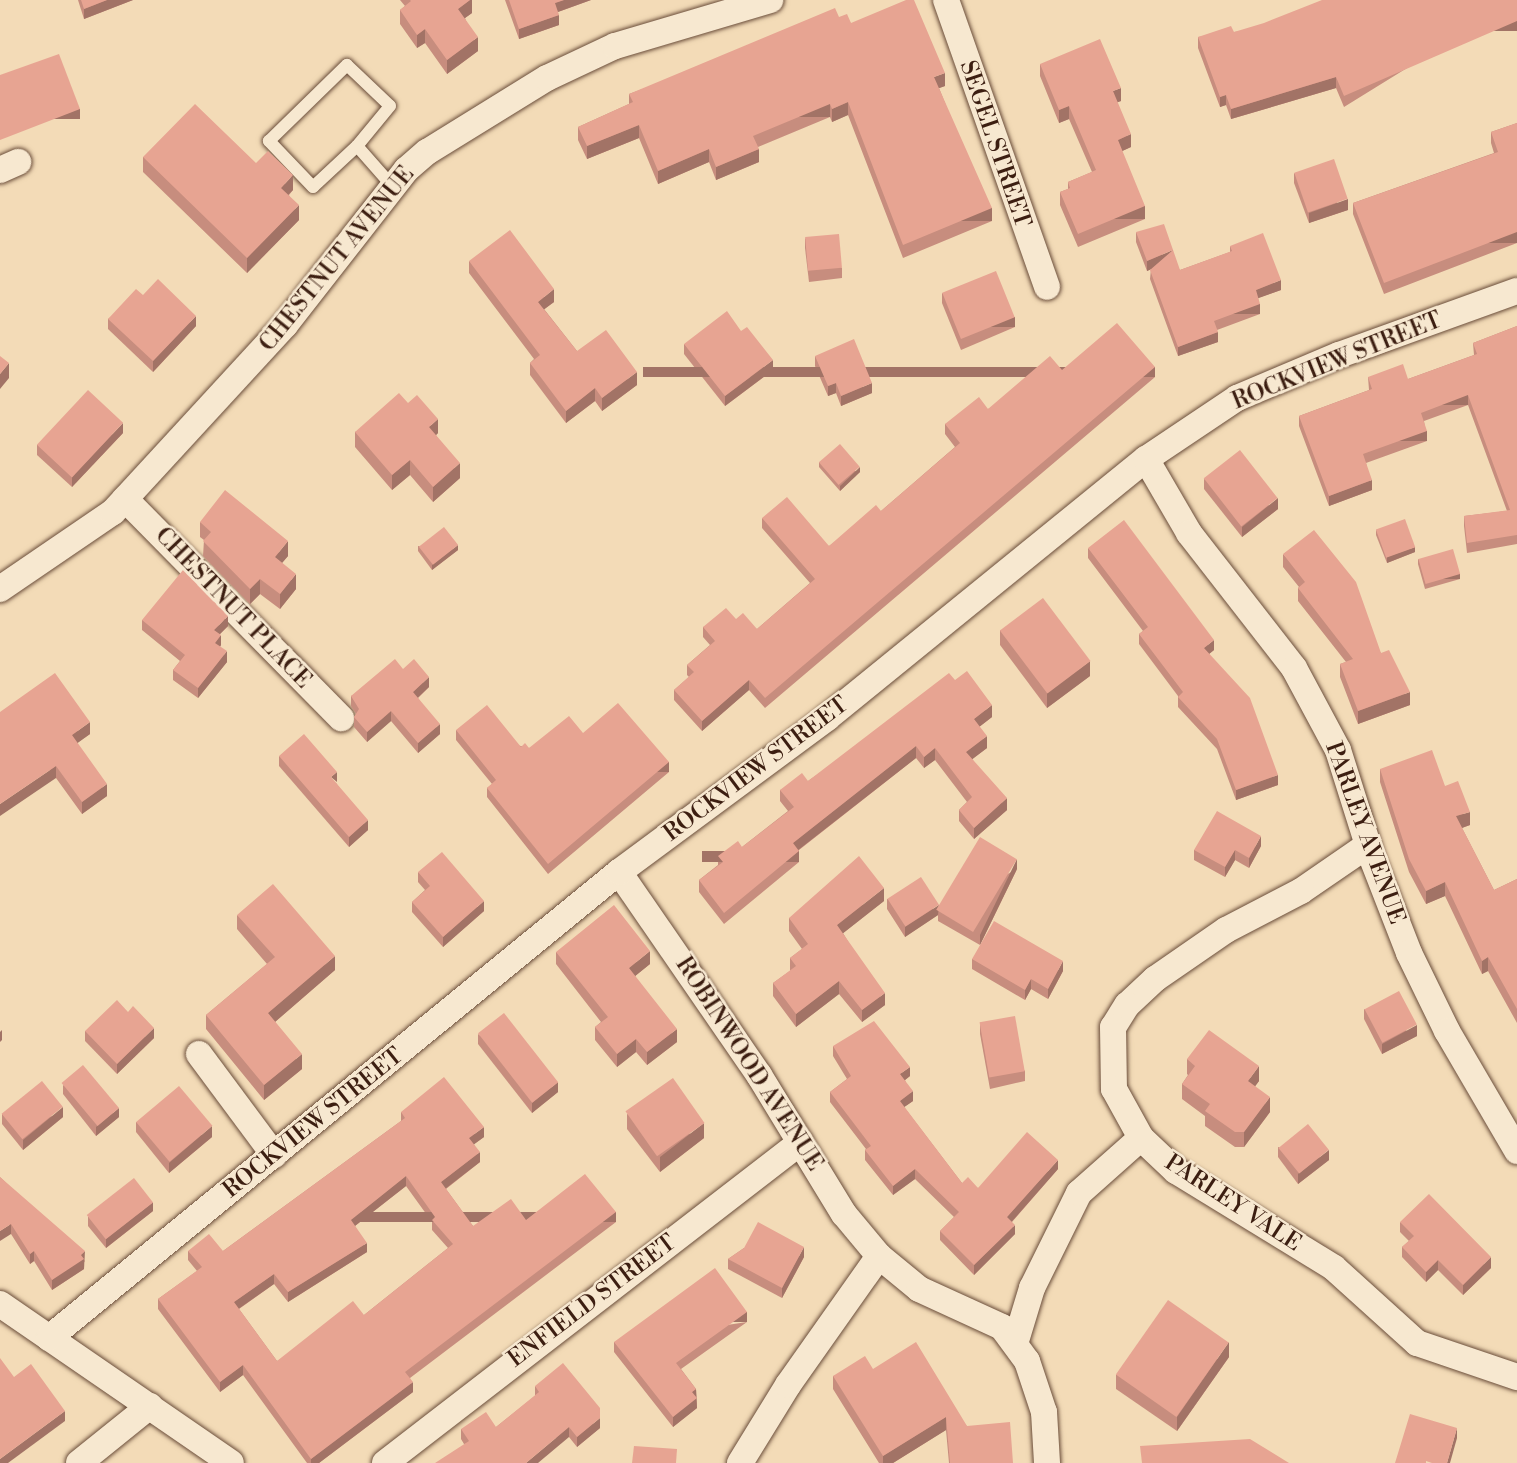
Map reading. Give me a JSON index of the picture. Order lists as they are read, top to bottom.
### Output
{
  "streets": {
    "street": [
      "SEGEL STREET",
      "CHESTNUT AVENUE",
      "ROCKVIEW STREET",
      "CHESTNUT PLACE",
      "PARLEY AVENUE",
      "ROBINWOOD AVENUE",
      "PARLEY VALE",
      "ENFIELD STREET"
    ]
  },
  "crossings": [
    ["CHESTNUT AVENUE", "CHESTNUT PLACE"],
    ["ROCKVIEW STREET", "PARLEY AVENUE"],
    ["ROCKVIEW STREET", "ROBINWOOD AVENUE"],
    ["PARLEY AVENUE", "PARLEY VALE"],
    ["ROBINWOOD AVENUE", "ENFIELD STREET"]
  ]
}
